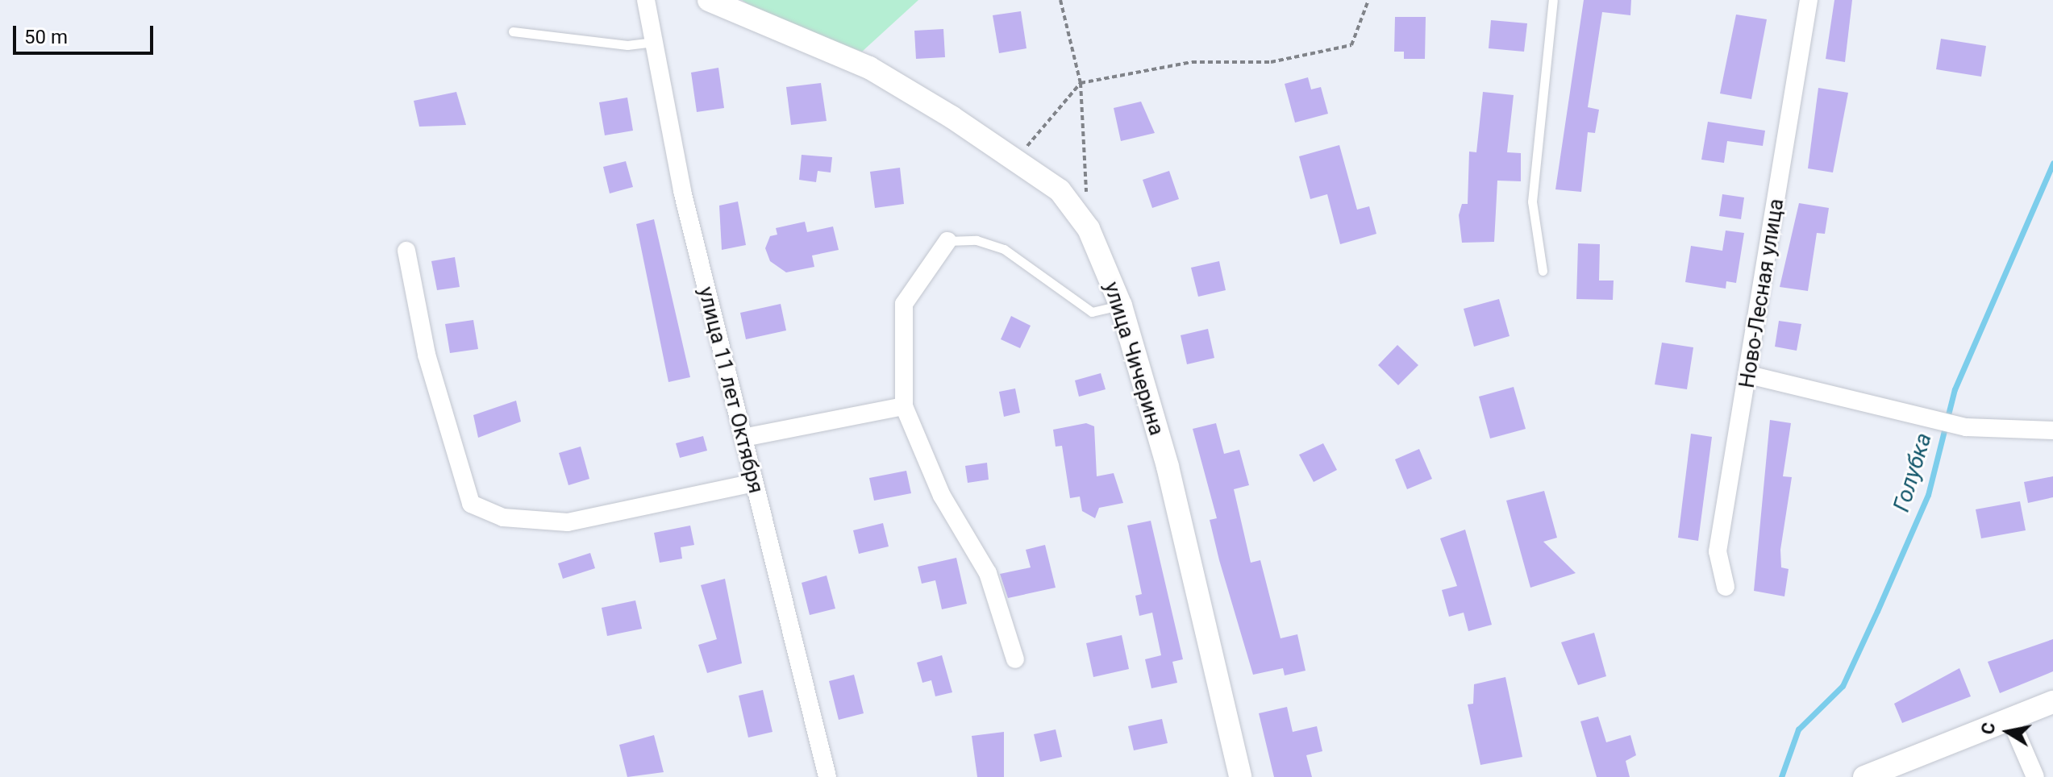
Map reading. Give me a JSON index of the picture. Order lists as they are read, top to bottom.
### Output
{
  "streets": {
    "street": ["Ново-Лесная улица", "улица Чичерина", "улица 11 лет Октября"]
  },
  "water": ["Голубка"],
  "scale_bar": "50 m",
  "north": "left"
}
